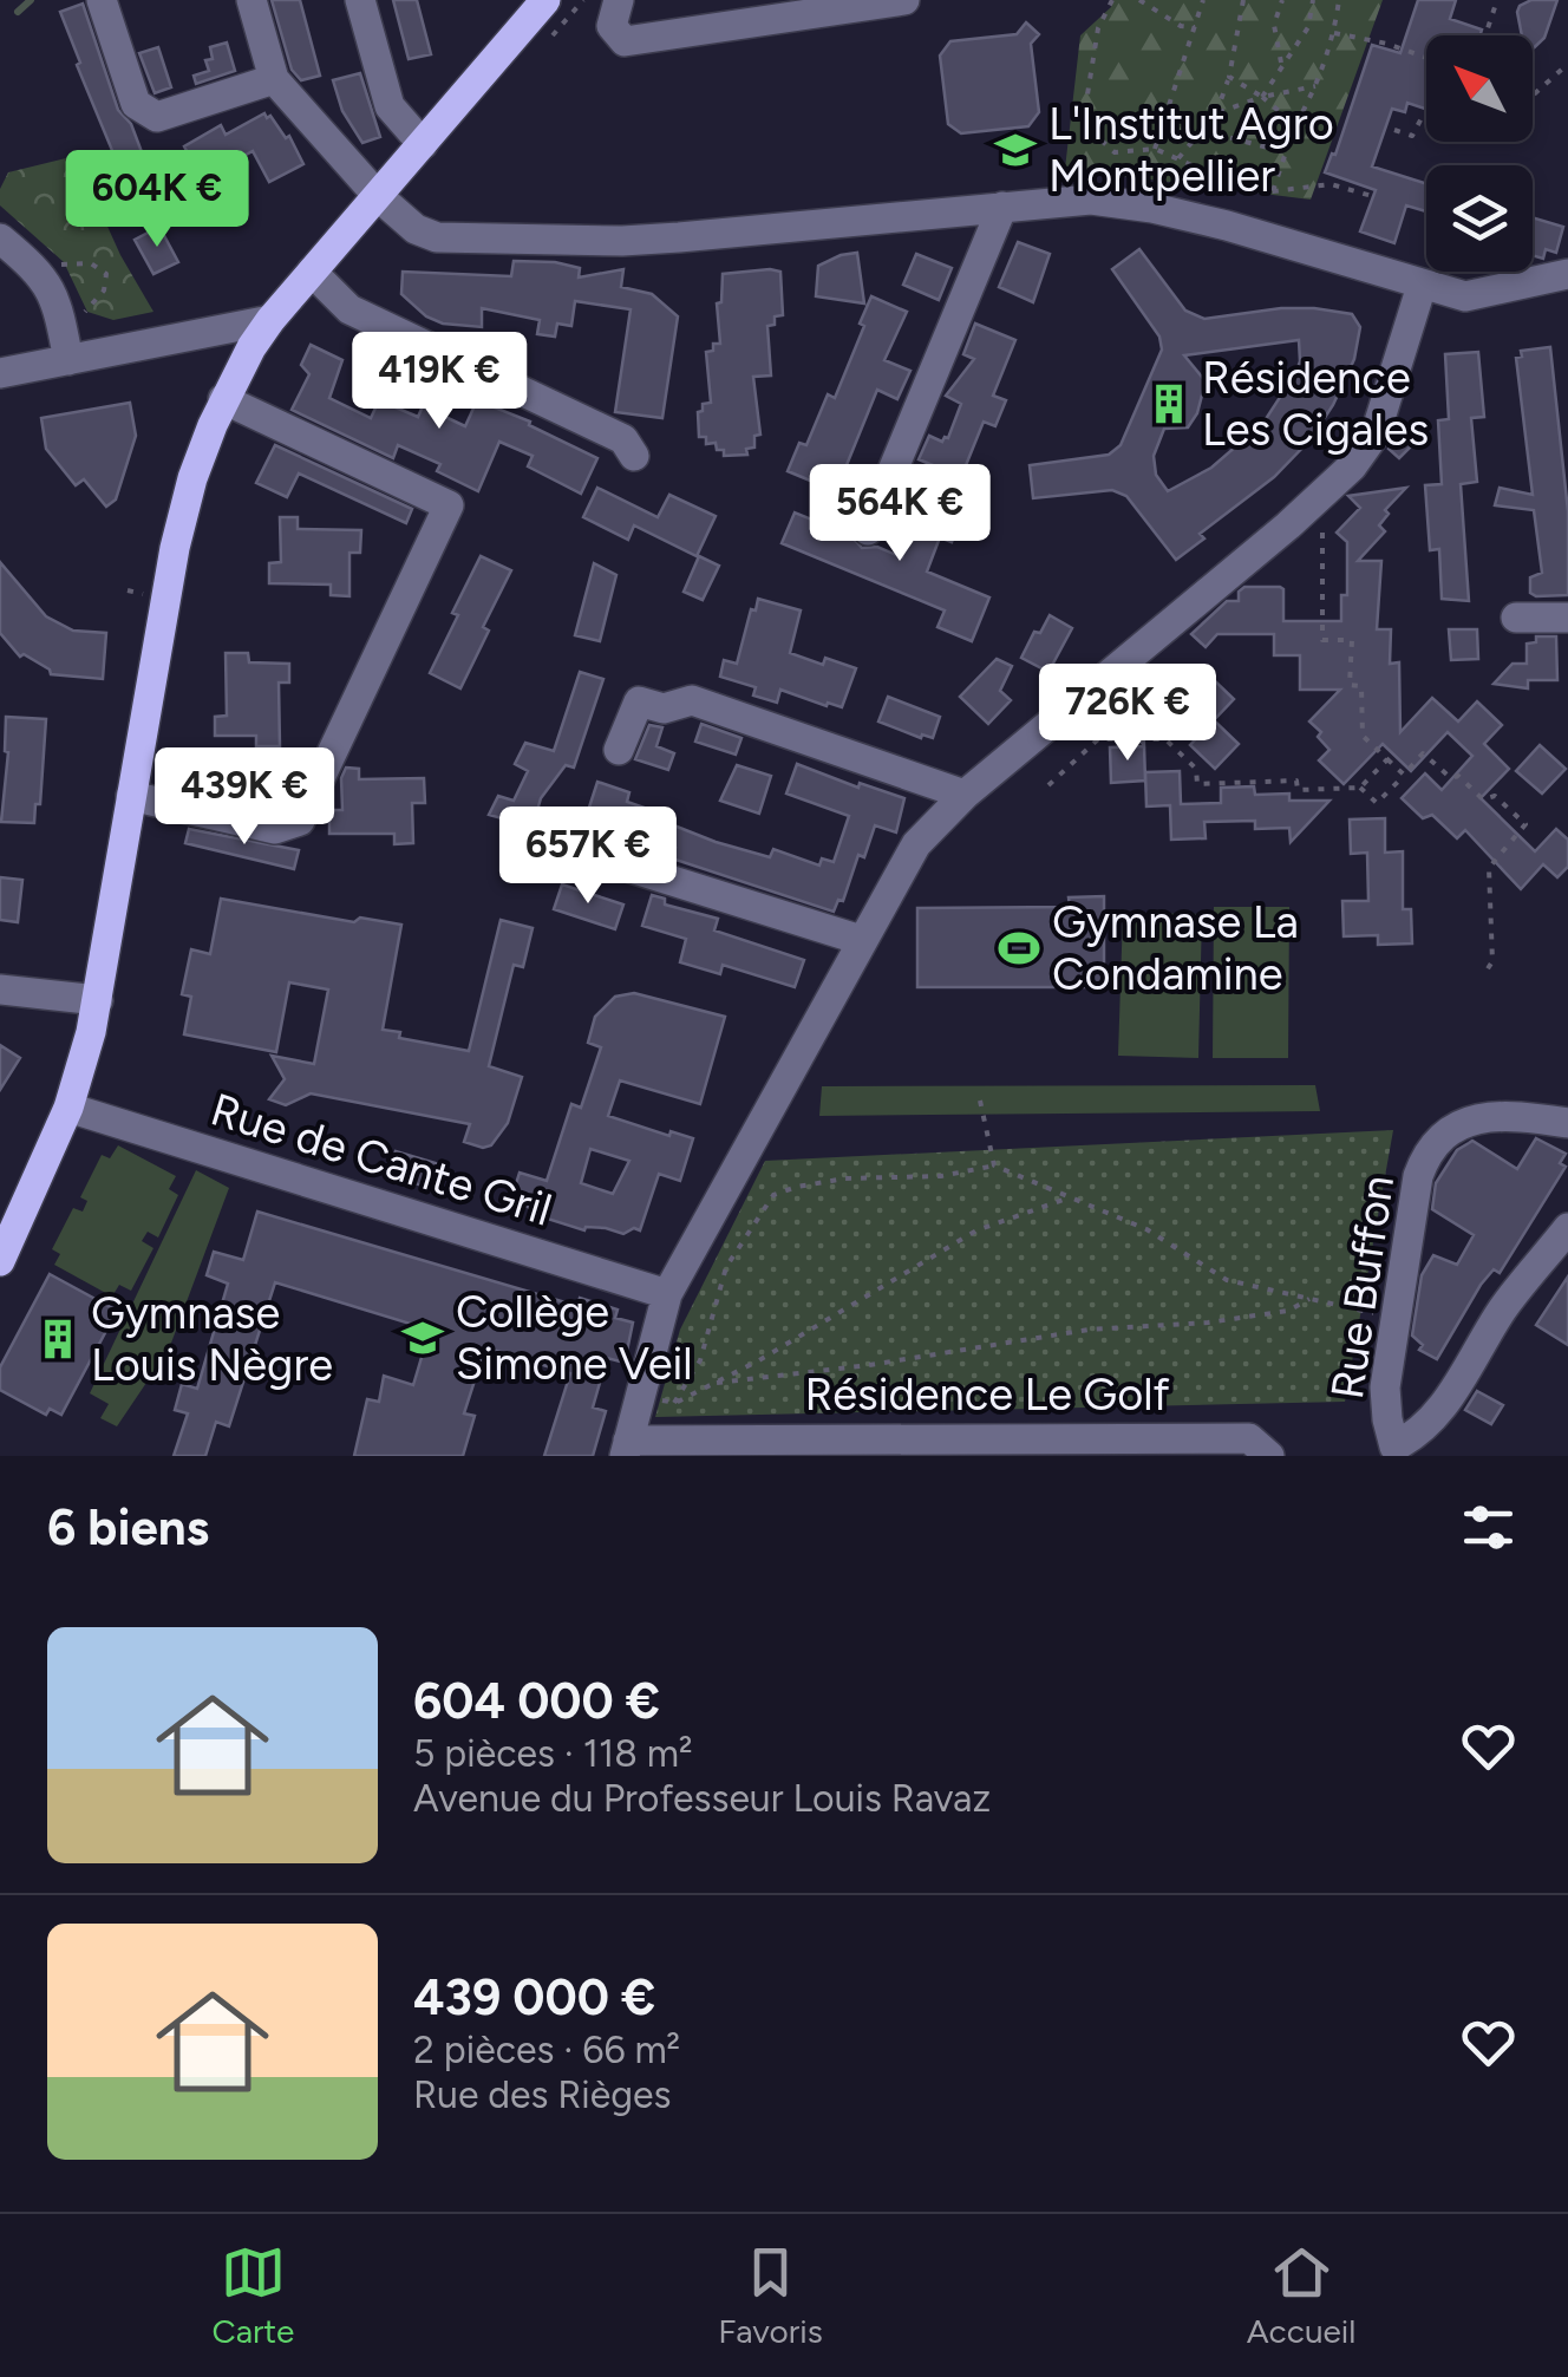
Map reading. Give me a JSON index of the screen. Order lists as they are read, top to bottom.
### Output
{
  "streets": {
    "street": ["Rue de Cante Gril", "Rue Buffon", "Résidence Le Golf"]
  },
  "places": {
    "school or university": ["L'Institut Agro Montpellier", "Collège Simone Veil"],
    "building": ["Résidence Les Cigales", "Gymnase Louis Nègre"],
    "sports": ["Gymnase La Condamine"]
  },
  "north": "top left",
  "page": {
    "price": [
      "604K €",
      "419K €",
      "564K €",
      "726K €",
      "439K €",
      "657K €"
    ],
    "heading": "6 biens",
    "list": [
      {
        "name": "604 000 €",
        "note": "5 pièces · 118 m² · Avenue du Professeur Louis Ravaz"
      },
      {
        "name": "439 000 €",
        "note": "2 pièces · 66 m² · Rue des Rièges"
      }
    ],
    "tabs": ["Carte", "Favoris", "Accueil"]
  }
}
